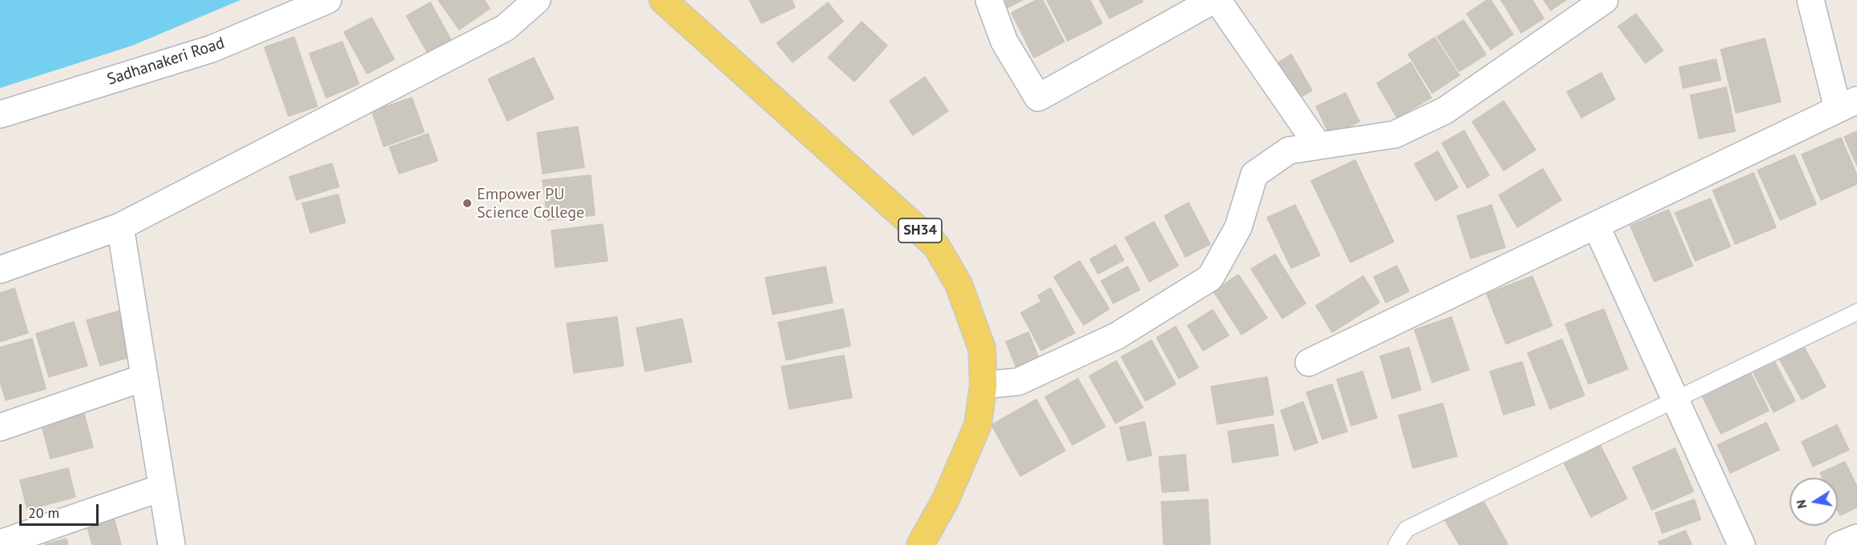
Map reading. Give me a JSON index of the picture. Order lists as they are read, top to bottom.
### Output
{
  "streets": {
    "main road": ["SH34"],
    "street": ["Sadhanakeri Road"]
  },
  "places": ["Empower PU Science College"],
  "scale_bar": "20 m",
  "north": "left"
}
